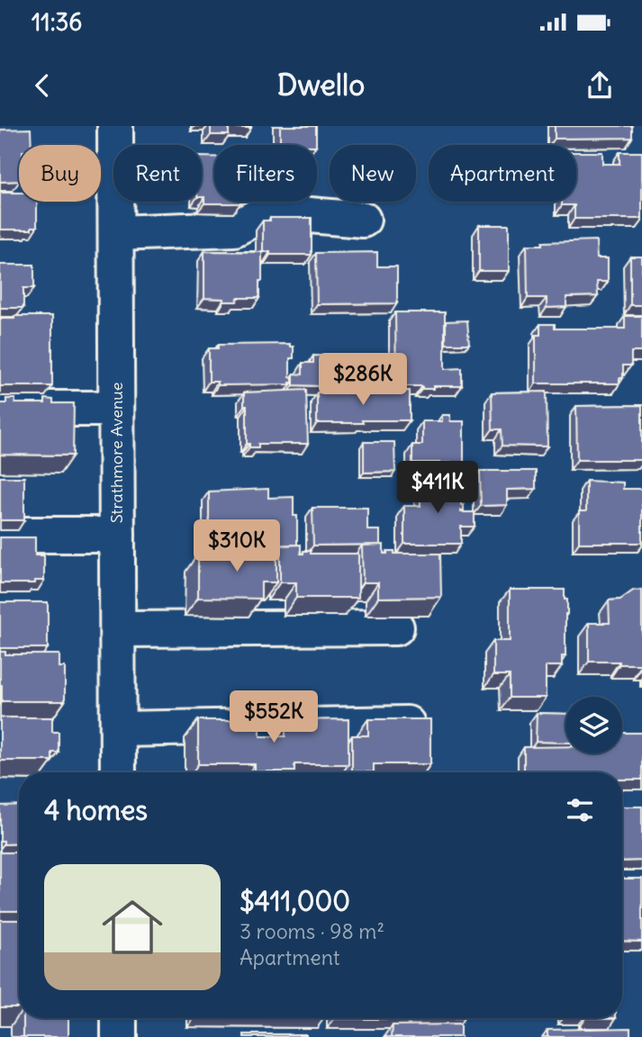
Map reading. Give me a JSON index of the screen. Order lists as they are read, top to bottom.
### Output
{
  "streets": {
    "street": ["Strathmore Avenue"]
  },
  "page": {
    "status": "11:36",
    "header": "Dwello",
    "chip": [
      "Buy",
      "Rent",
      "Filters",
      "New",
      "Apartment"
    ],
    "price": [
      "$286K",
      "$411K",
      "$310K",
      "$552K"
    ],
    "heading": "4 homes",
    "list": [
      {
        "name": "$411,000",
        "note": "3 rooms · 98 m² · Apartment"
      }
    ]
  }
}
